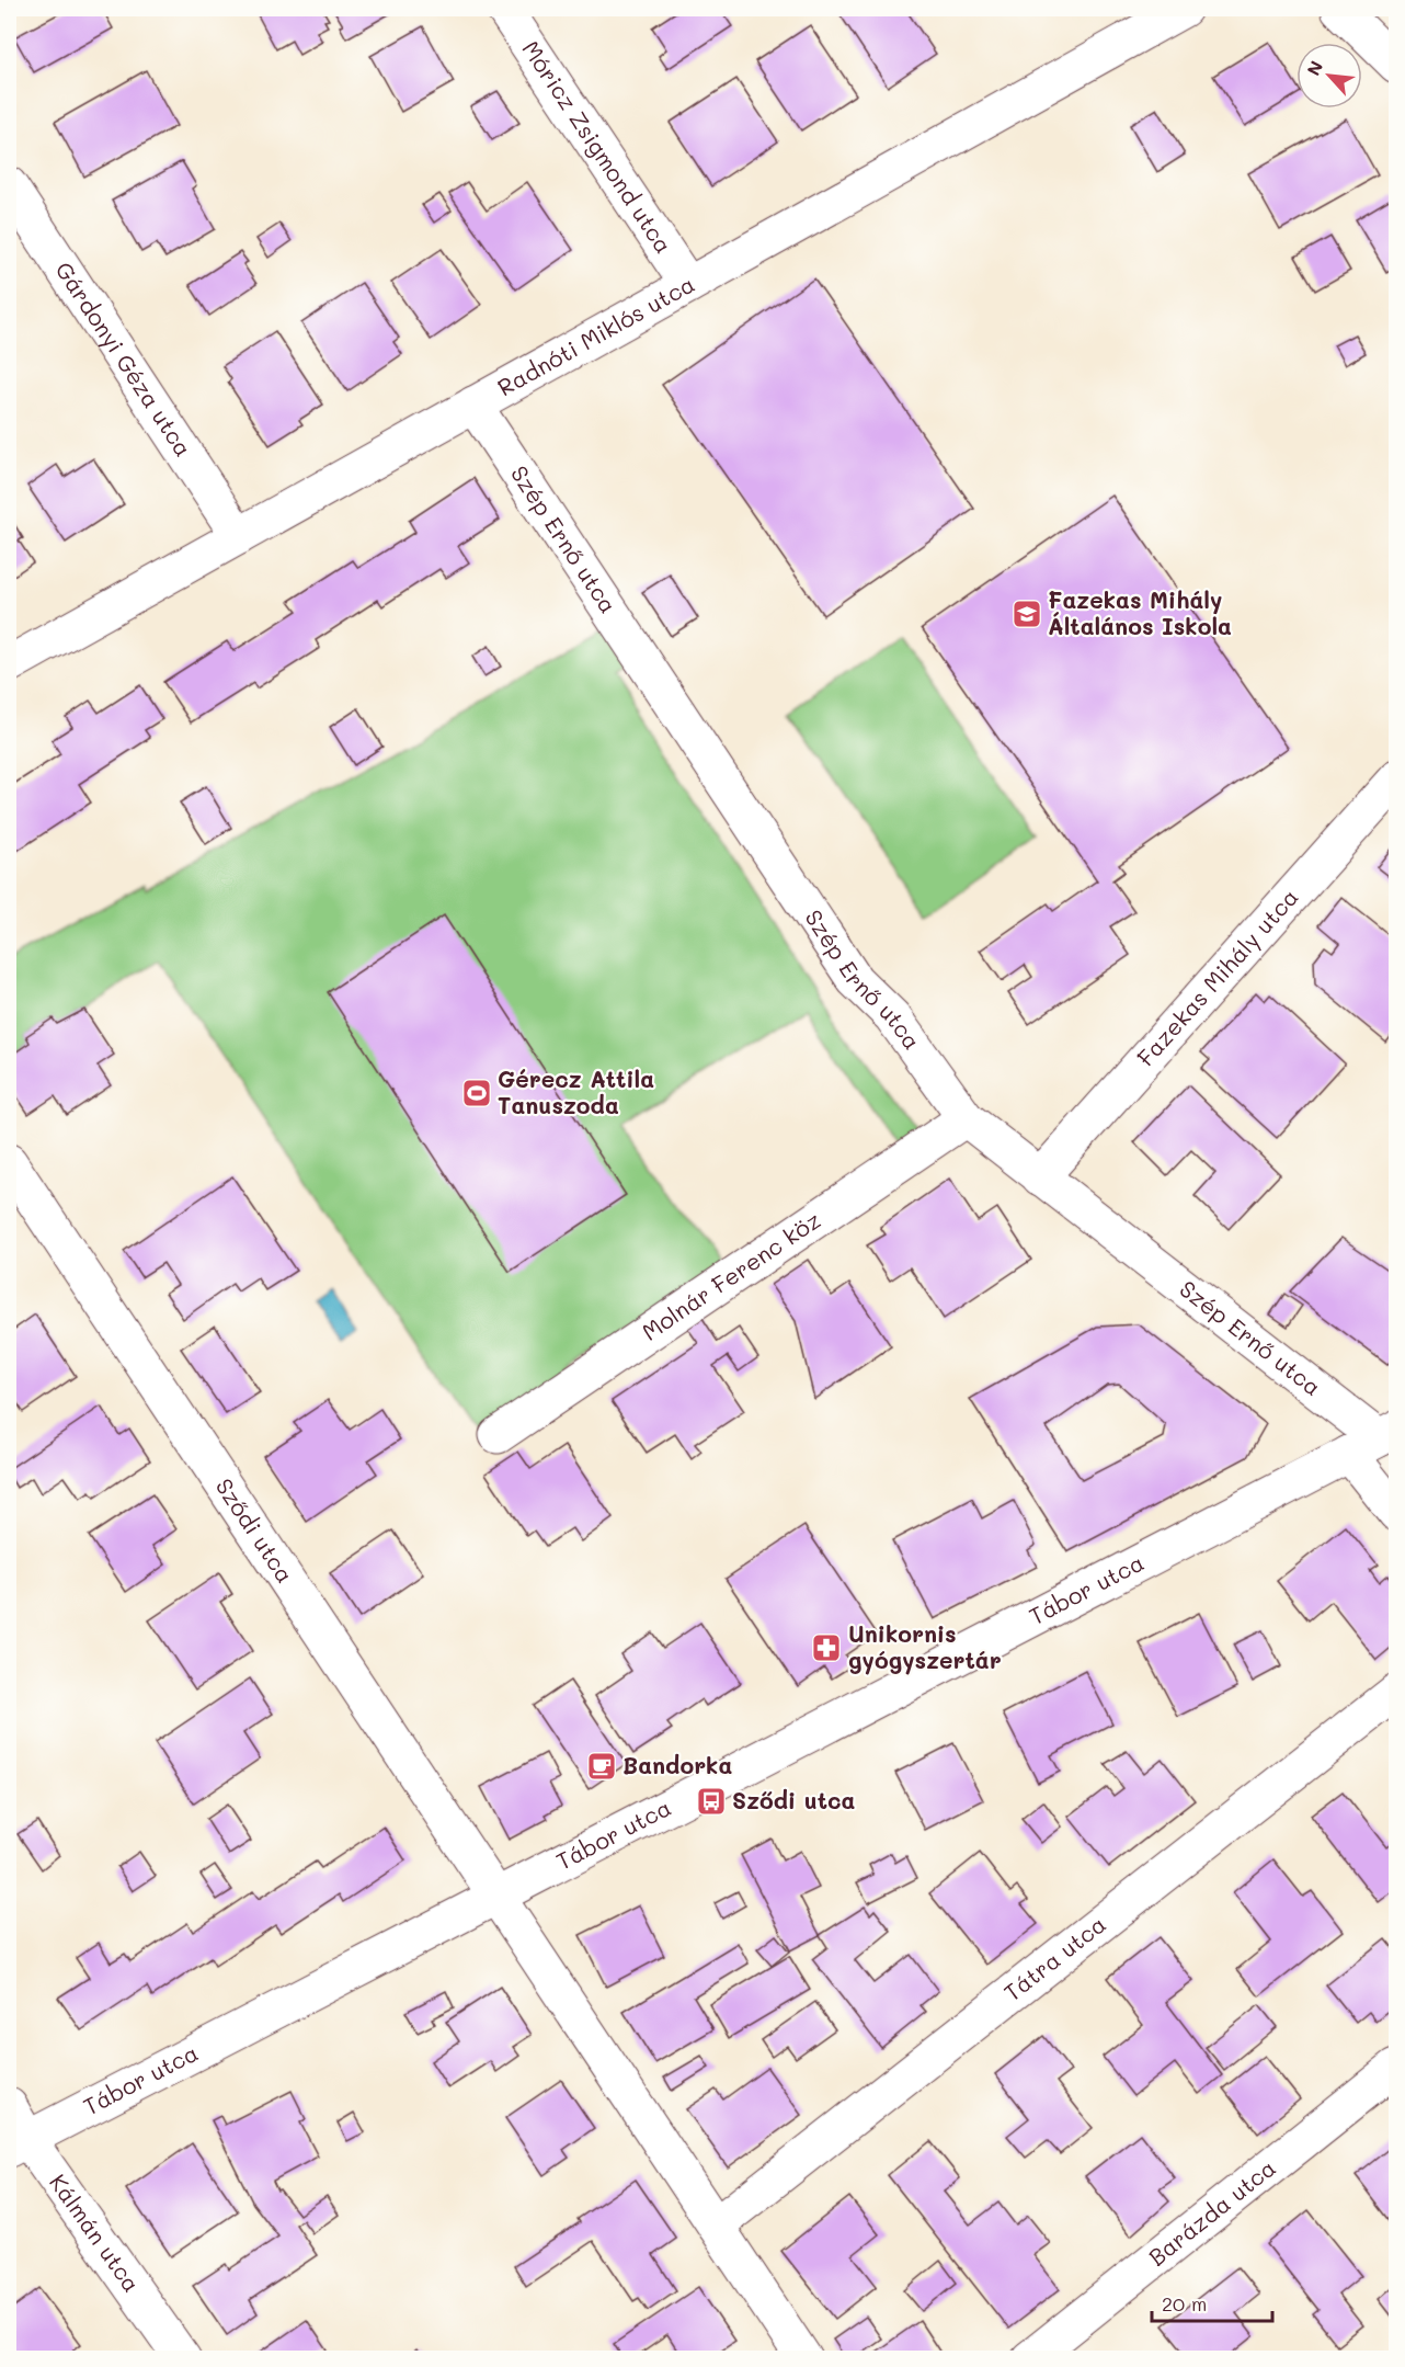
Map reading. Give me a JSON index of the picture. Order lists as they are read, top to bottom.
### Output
{
  "streets": {
    "street": [
      "Móricz Zsigmond utca",
      "Radnóti Miklós utca",
      "Gárdonyi Géza utca",
      "Szép Ernő utca",
      "Fazekas Mihály utca",
      "Molnár Ferenc köz",
      "Sződi utca",
      "Tábor utca",
      "Tátra utca",
      "Barázda utca",
      "Kálmán utca"
    ]
  },
  "crossings": [
    ["Móricz Zsigmond utca", "Radnóti Miklós utca"],
    ["Radnóti Miklós utca", "Gárdonyi Géza utca"],
    ["Radnóti Miklós utca", "Szép Ernő utca"],
    ["Szép Ernő utca", "Fazekas Mihály utca"],
    ["Szép Ernő utca", "Molnár Ferenc köz"],
    ["Szép Ernő utca", "Tábor utca"],
    ["Sződi utca", "Tábor utca"],
    ["Sződi utca", "Tátra utca"],
    ["Tábor utca", "Kálmán utca"]
  ],
  "places": {
    "school or university": ["Fazekas Mihály Általános Iskola"],
    "sports": ["Gérecz Attila Tanuszoda"],
    "pharmacy": ["Unikornis gyógyszertár"],
    "cafe": ["Bandorka"],
    "bus stop": ["Sződi utca"]
  },
  "scale_bar": "20 m",
  "north": "top left"
}
